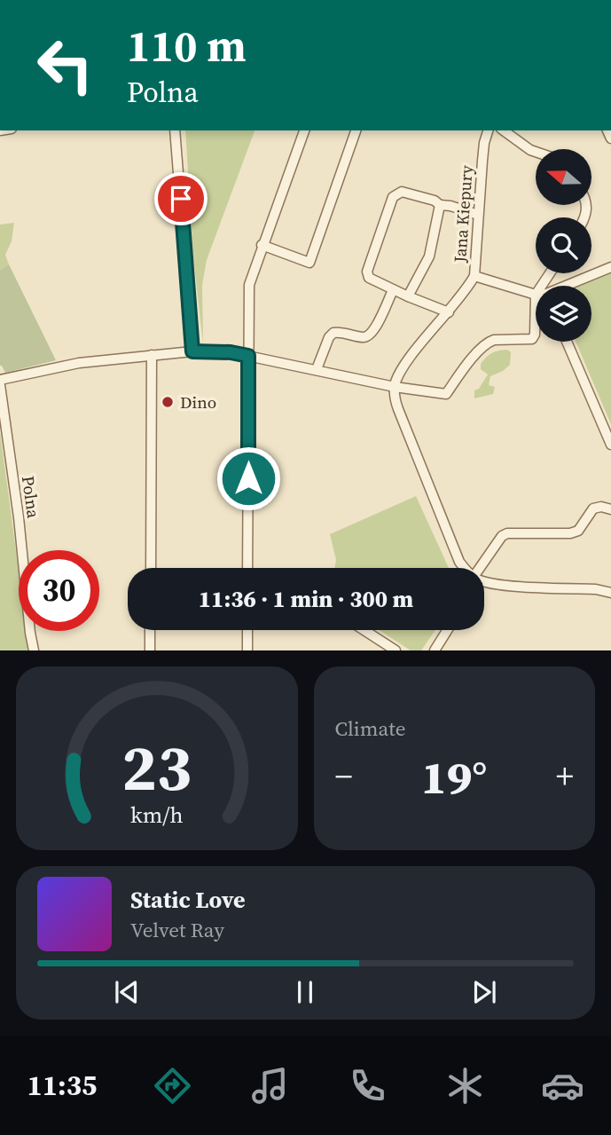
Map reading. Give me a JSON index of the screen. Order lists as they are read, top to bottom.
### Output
{
  "streets": {
    "street": ["Jana Kiepury", "Polna"]
  },
  "places": ["Dino"],
  "north": "left",
  "page": {
    "turn": ["110 m", "Polna"],
    "limit": "30",
    "trip": "11:36 · 1 min · 300 m",
    "tile": "Climate",
    "heat": ["−", "19°", "+"],
    "song": ["Static Love", "Velvet Ray"],
    "tabs": "11:35",
    "gauge": ["23", "km/h"]
  }
}
